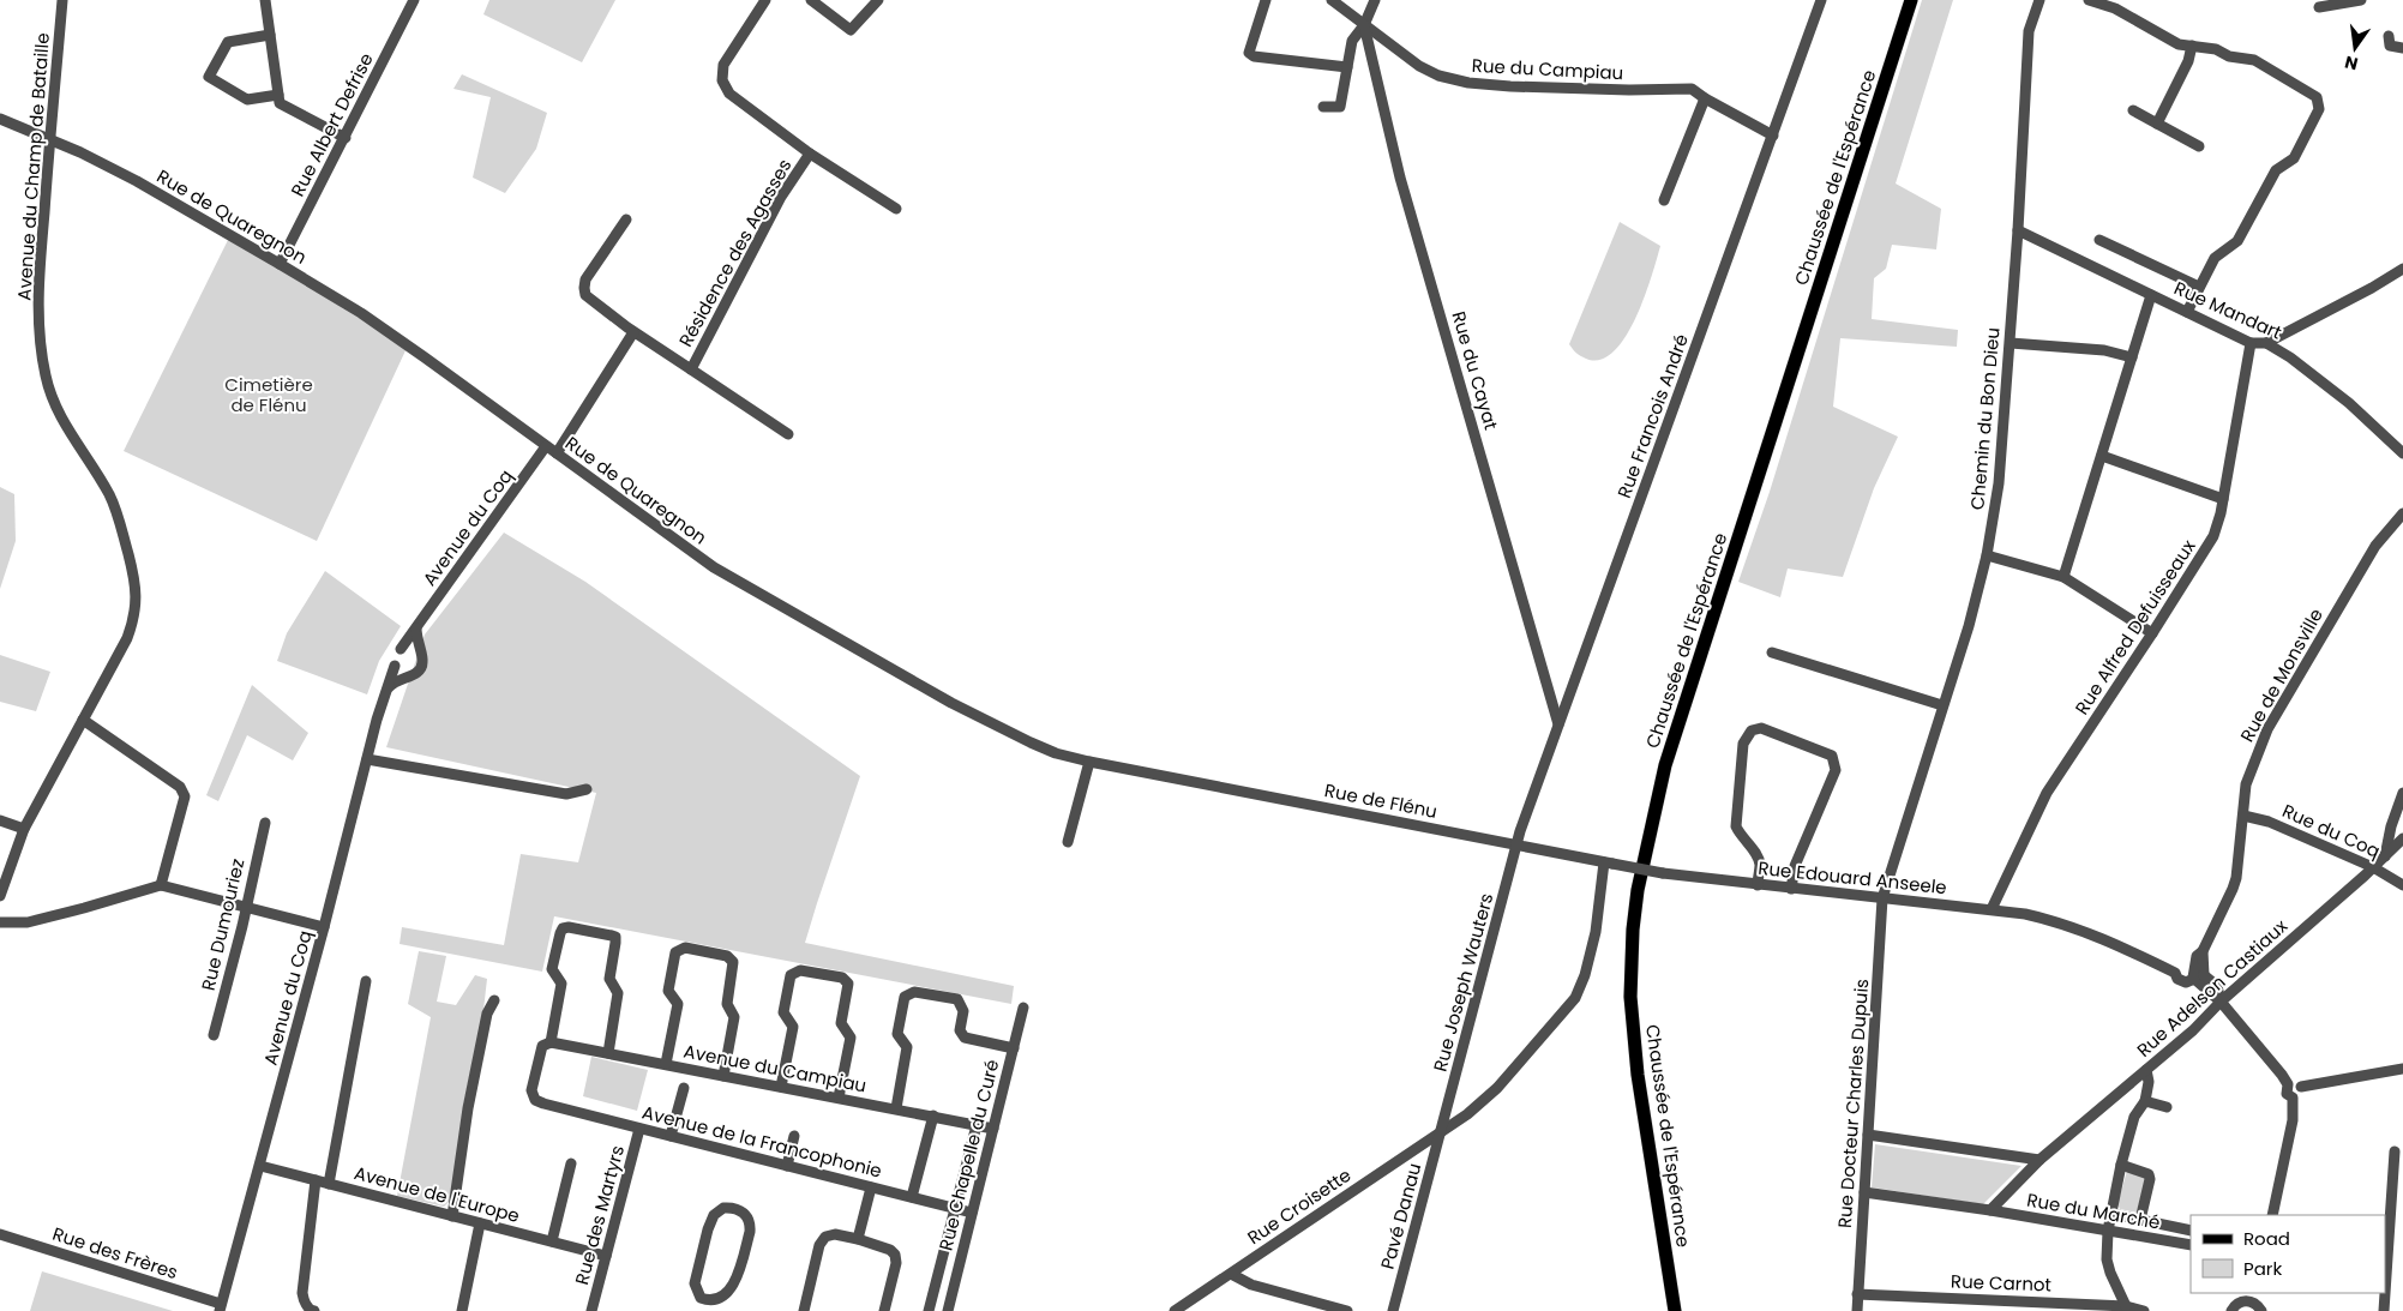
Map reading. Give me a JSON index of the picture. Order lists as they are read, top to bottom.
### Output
{
  "streets": {
    "main road": ["Chaussée de l'Espérance"],
    "street": [
      "Rue du Campiau",
      "Rue Albert Defrise",
      "Avenue du Champ de Bataille",
      "Rue de Quaregnon",
      "Résidence des Agasses",
      "Rue Mandart",
      "Rue du Cayat",
      "Rue Francois André",
      "Chemin du Bon Dieu",
      "Avenue du Coq",
      "Rue Alfred Defuisseaux",
      "Rue de Monsville",
      "Rue de Flénu",
      "Rue du Coq",
      "Rue Edouard Anseele",
      "Rue Dumouriez",
      "Rue Joseph Wauters",
      "Rue Adelson Castiaux",
      "Avenue du Campiau",
      "Rue Docteur Charles Dupuis",
      "Avenue de la Francophonie",
      "Rue Chapelle du Curé",
      "Avenue de l'Europe",
      "Rue Croisette",
      "Rue du Marché",
      "Rue des Martyrs",
      "Pavé Danau",
      "Rue des Frères",
      "Rue Carnot"
    ]
  },
  "crossings": [
    ["Rue du Campiau", "Rue du Cayat"],
    ["Rue du Campiau", "Rue Francois André"],
    ["Rue Albert Defrise", "Rue de Quaregnon"],
    ["Avenue du Champ de Bataille", "Rue de Quaregnon"],
    ["Rue de Quaregnon", "Avenue du Coq"],
    ["Rue de Quaregnon", "Rue de Flénu"],
    ["Rue Mandart", "Chemin du Bon Dieu"],
    ["Rue Mandart", "Rue Alfred Defuisseaux"],
    ["Rue du Cayat", "Rue Francois André"],
    ["Rue Francois André", "Rue de Flénu"],
    ["Rue Francois André", "Rue Edouard Anseele"],
    ["Rue Francois André", "Rue Joseph Wauters"],
    ["Chemin du Bon Dieu", "Rue Edouard Anseele"],
    ["Chemin du Bon Dieu", "Rue Docteur Charles Dupuis"],
    ["Avenue du Coq", "Avenue de l'Europe"],
    ["Avenue du Coq", "Rue des Frères"],
    ["Rue Alfred Defuisseaux", "Rue Edouard Anseele"],
    ["Rue de Monsville", "Rue du Coq"],
    ["Rue de Monsville", "Rue Edouard Anseele"],
    ["Rue de Flénu", "Rue Edouard Anseele"],
    ["Rue de Flénu", "Rue Joseph Wauters"],
    ["Rue du Coq", "Rue Adelson Castiaux"],
    ["Rue Edouard Anseele", "Rue Joseph Wauters"],
    ["Rue Edouard Anseele", "Rue Docteur Charles Dupuis"],
    ["Rue Edouard Anseele", "Rue Croisette"],
    ["Rue Joseph Wauters", "Rue Croisette"],
    ["Rue Joseph Wauters", "Pavé Danau"],
    ["Rue Adelson Castiaux", "Rue du Marché"],
    ["Avenue du Campiau", "Avenue de la Francophonie"],
    ["Avenue du Campiau", "Rue Chapelle du Curé"],
    ["Rue Docteur Charles Dupuis", "Rue du Marché"],
    ["Rue Docteur Charles Dupuis", "Rue Carnot"],
    ["Avenue de la Francophonie", "Rue Chapelle du Curé"],
    ["Avenue de la Francophonie", "Rue des Martyrs"],
    ["Avenue de l'Europe", "Rue des Martyrs"],
    ["Rue Croisette", "Pavé Danau"]
  ],
  "parks": ["Cimetière de Flénu"],
  "legend": ["Road", "Park"],
  "north": "bottom"
}
